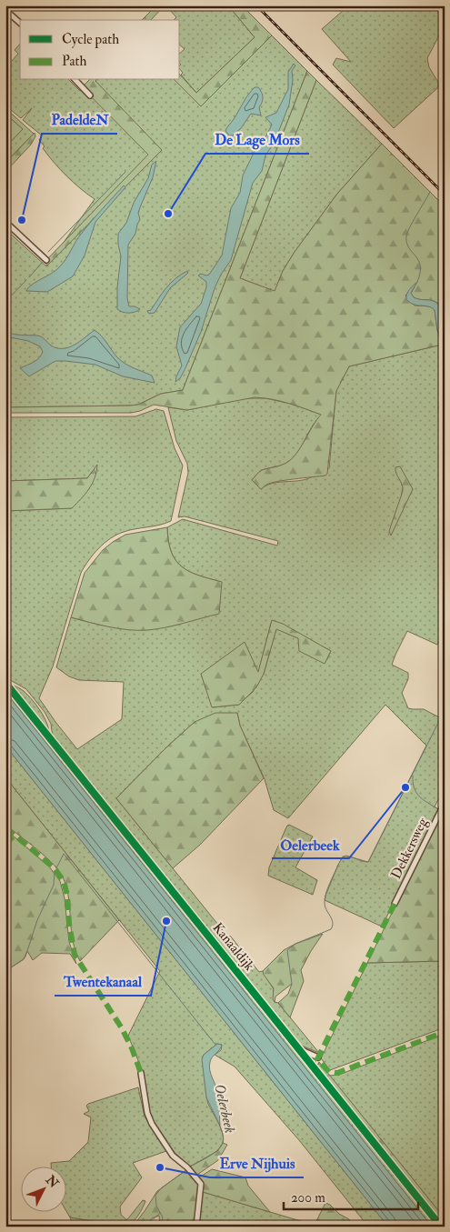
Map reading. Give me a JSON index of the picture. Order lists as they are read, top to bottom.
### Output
{
  "streets": {
    "street": ["Dekkersweg", "Kanaaldijk"]
  },
  "water": ["Oelerbeek"],
  "places": [
    "De Lage Mors",
    "PadeldeN",
    "Oelerbeek",
    "Twentekanaal",
    "Erve Nijhuis"
  ],
  "legend": ["Cycle path", "Path"],
  "scale_bar": "200 m",
  "north": "top right"
}
